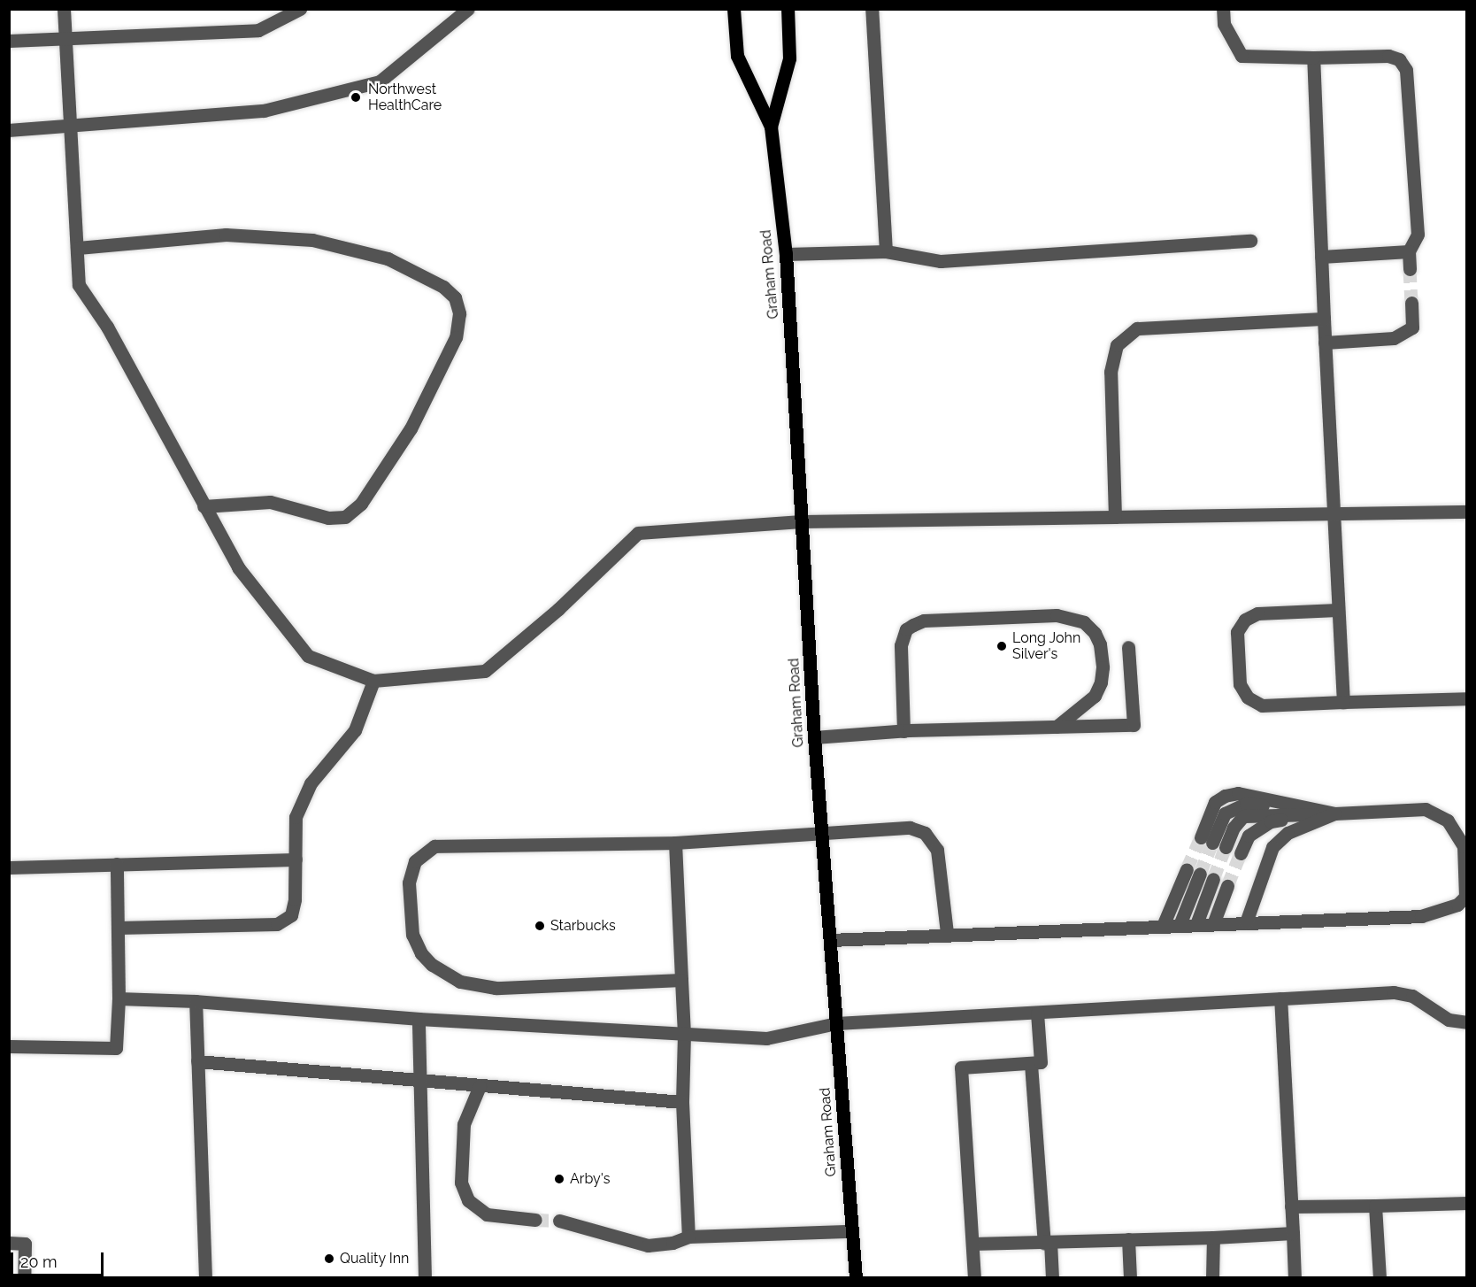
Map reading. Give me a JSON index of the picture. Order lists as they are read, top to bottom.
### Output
{
  "streets": {
    "main road": ["Graham Road"]
  },
  "places": [
    "Northwest HealthCare",
    "Long John Silver's",
    "Starbucks",
    "Arby's",
    "Quality Inn"
  ],
  "scale_bar": "20 m"
}
